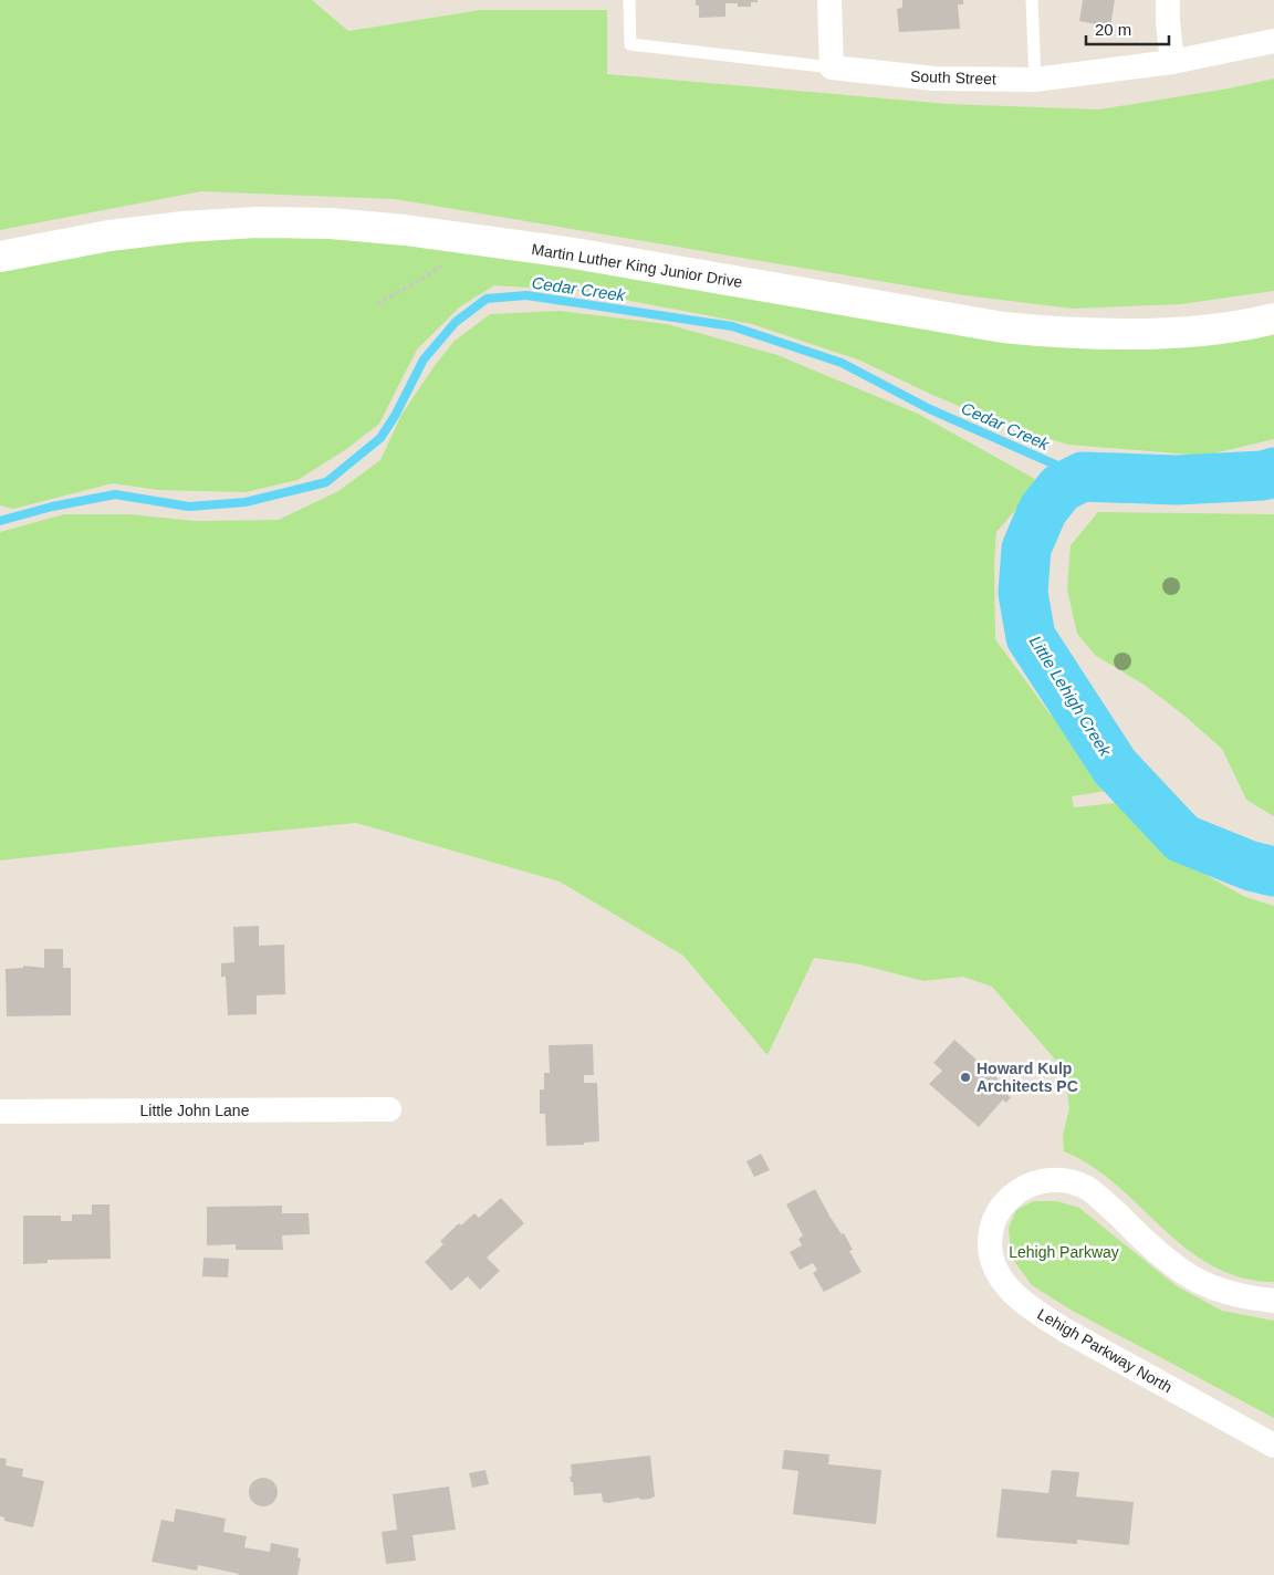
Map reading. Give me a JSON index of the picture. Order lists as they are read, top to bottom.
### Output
{
  "streets": {
    "main road": ["Martin Luther King Junior Drive"],
    "street": ["South Street", "Little John Lane", "Lehigh Parkway North"]
  },
  "water": ["Cedar Creek", "Little Lehigh Creek"],
  "parks": ["Lehigh Parkway"],
  "places": ["Howard Kulp Architects PC"],
  "scale_bar": "20 m"
}
